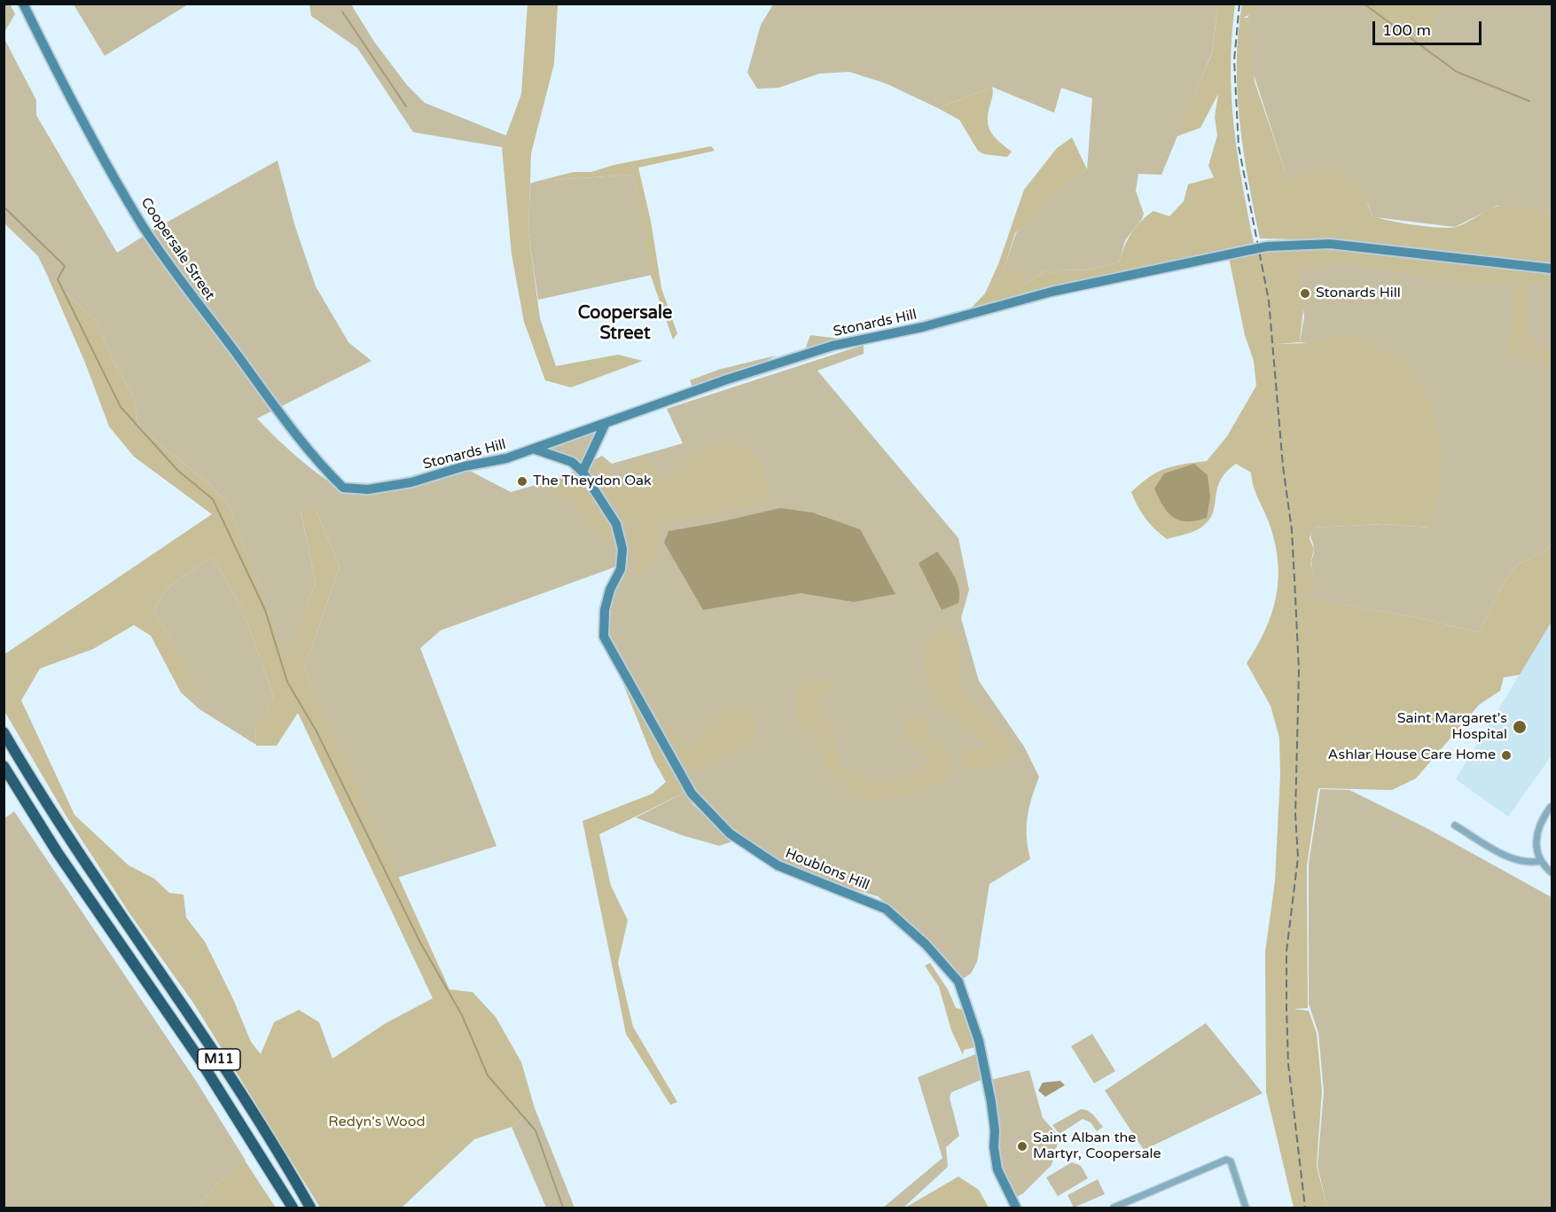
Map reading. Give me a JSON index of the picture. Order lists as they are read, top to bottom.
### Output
{
  "streets": {
    "highway": ["M11"],
    "street": ["Coopersale Street", "Stonards Hill", "Houblons Hill"]
  },
  "crossings": [
    ["Coopersale Street", "Stonards Hill"],
    ["Stonards Hill", "Houblons Hill"]
  ],
  "districts": ["Coopersale Street"],
  "parks": ["Redyn's Wood"],
  "places": [
    "Stonards Hill",
    "The Theydon Oak",
    "Saint Margaret's Hospital",
    "Ashlar House Care Home",
    "Saint Alban the Martyr, Coopersale"
  ],
  "scale_bar": "100 m"
}
